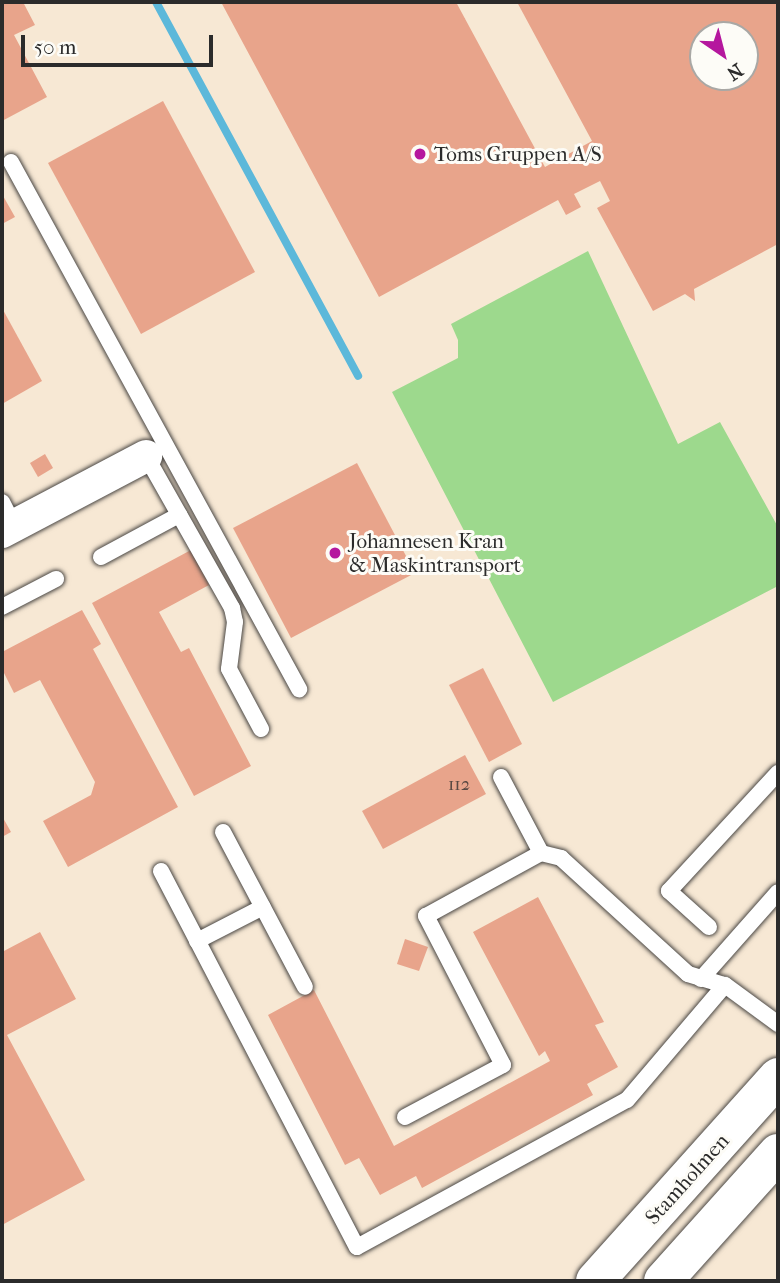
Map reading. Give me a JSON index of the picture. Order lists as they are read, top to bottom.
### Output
{
  "streets": {
    "street": ["Stamholmen"]
  },
  "places": ["Toms Gruppen A/S", "Johannesen Kran & Maskintransport"],
  "house_numbers": ["112"],
  "scale_bar": "50 m",
  "north": "bottom right"
}
